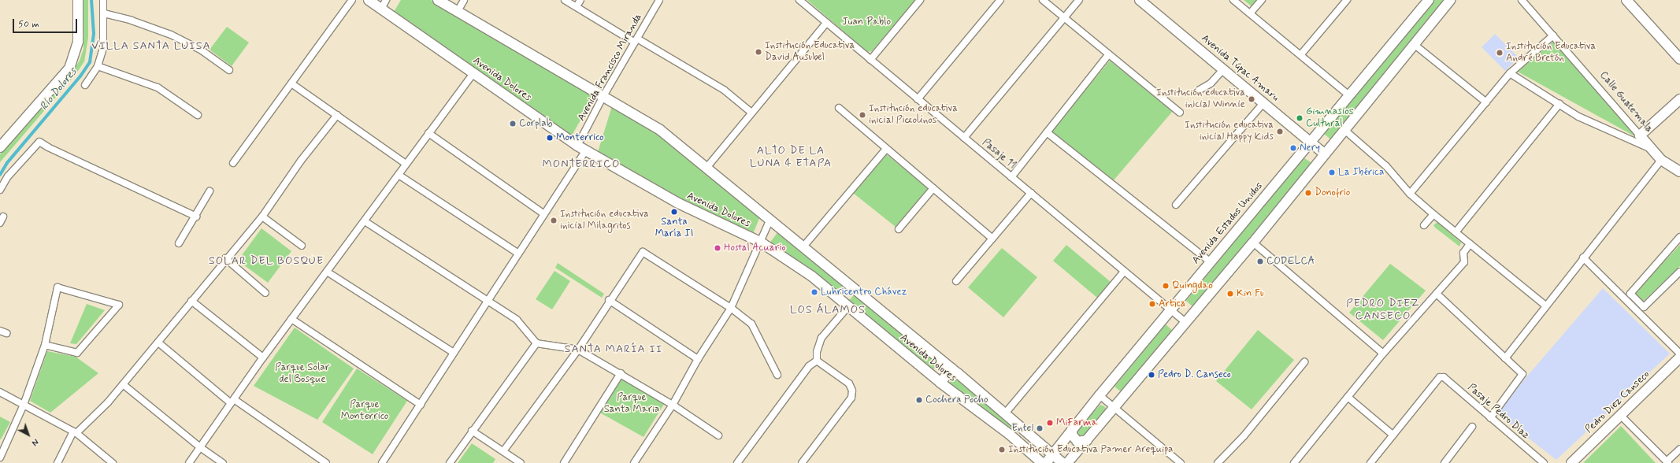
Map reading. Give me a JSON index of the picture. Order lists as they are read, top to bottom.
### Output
{
  "streets": {
    "main road": [
      "Avenida Túpac Amaru",
      "Avenida Dolores",
      "Calle Guatemala",
      "Avenida Estados Unidos",
      "Pedro Diez Canseco"
    ],
    "street": ["Avenida Francisco Miranda", "Pasaje 11", "Pasaje Pedro Díaz"]
  },
  "crossings": [
    ["Avenida Francisco Miranda", "Avenida Dolores"],
    ["Avenida Túpac Amaru", "Avenida Estados Unidos"],
    ["Avenida Dolores", "Avenida Estados Unidos"],
    ["Pasaje 11", "Avenida Estados Unidos"]
  ],
  "districts": [
    "VILLA SANTA LUISA",
    "ALTO DE LA LUNA 4 ETAPA",
    "MONTERRICO",
    "SOLAR DEL BOSQUE",
    "PEDRO DIEZ CANSECO",
    "LOS ÁLAMOS",
    "SANTA MARÍA II"
  ],
  "water": ["Río Dolores"],
  "parks": [
    "Juan Pablo",
    "Parque Solar del Bosque",
    "Parque Santa Maria",
    "Parque Monterrico"
  ],
  "places": [
    "Institución Educativa David Ausubel",
    "Institución Educativa André Bretón",
    "Institución educativa inicial Winnie",
    "Institución educativa inicial Piccolinos",
    "Gimnasios Cultural",
    "Corplab",
    "Institución educativa inicial Happy Kids",
    "Monterrico",
    "Nery",
    "La Ibérica",
    "Donofrio",
    "Santa María II",
    "Institución educativa inicial Milagritos",
    "Hostal Acuario",
    "CODELCA",
    "Quingdao",
    "Luhricentro Chávez",
    "Kin Fu",
    "Artica",
    "Pedro D. Canseco",
    "Cochera Pocho",
    "MiFarma",
    "Entel",
    "Institución Educativa Pamer Arequipa"
  ],
  "scale_bar": "50 m",
  "north": "bottom right"
}
